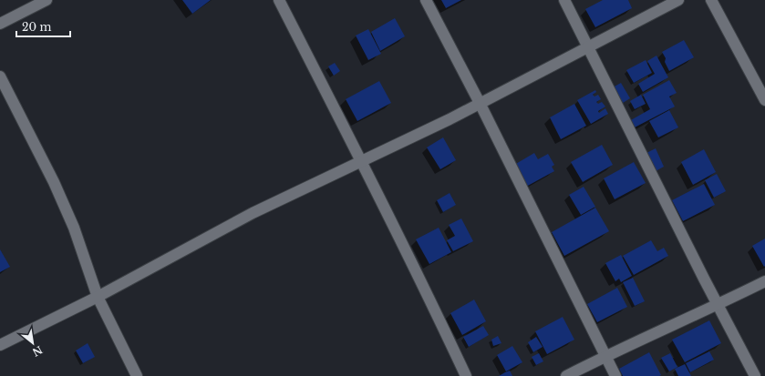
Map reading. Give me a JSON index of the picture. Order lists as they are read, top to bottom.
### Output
{
  "scale_bar": "20 m",
  "north": "bottom right"
}
